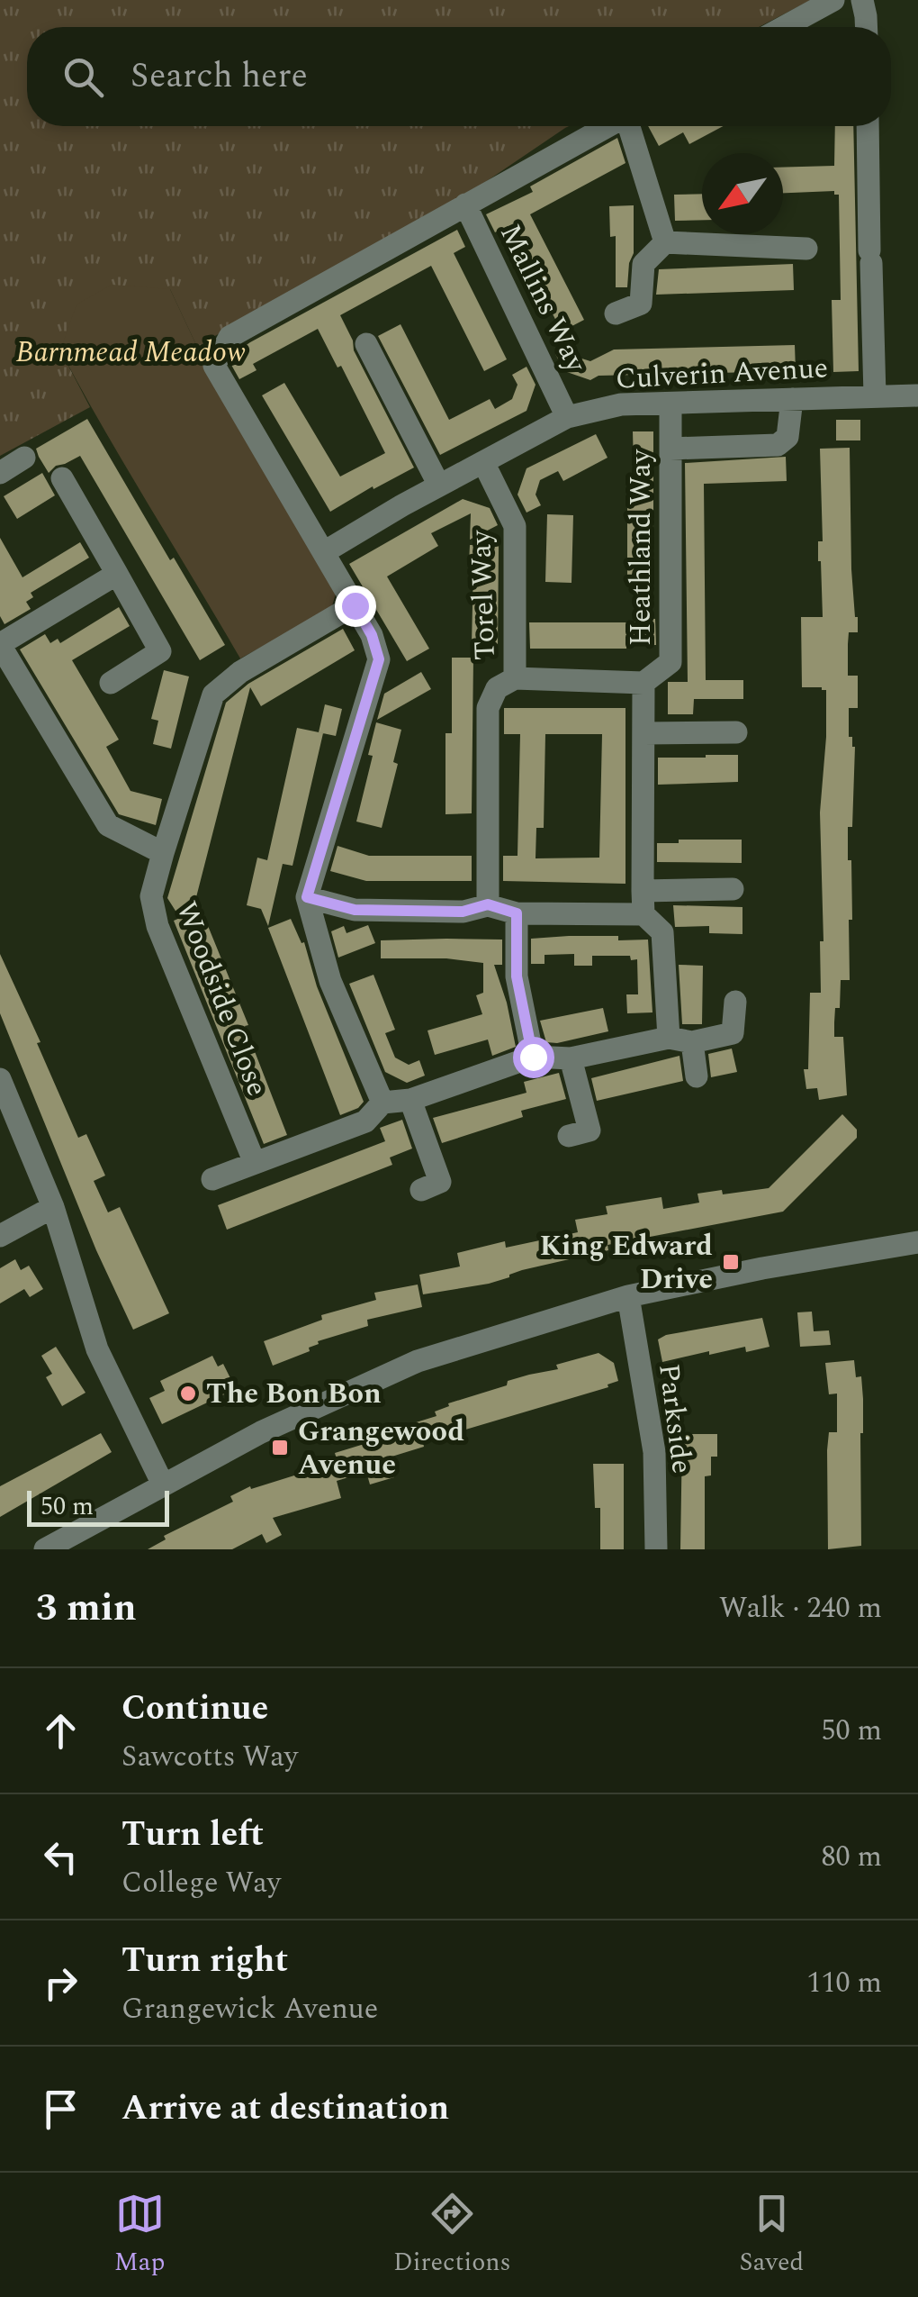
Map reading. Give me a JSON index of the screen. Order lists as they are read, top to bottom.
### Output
{
  "streets": {
    "street": [
      "Mallins Way",
      "Culverin Avenue",
      "Heathland Way",
      "Torel Way",
      "Woodside Close",
      "Parkside"
    ]
  },
  "crossings": [
    ["Mallins Way", "Culverin Avenue"],
    ["Culverin Avenue", "Heathland Way"],
    ["Culverin Avenue", "Torel Way"]
  ],
  "parks": ["Barnmead Meadow"],
  "places": {
    "transit": ["King Edward Drive", "Grangewood Avenue"],
    "other": ["The Bon Bon"]
  },
  "scale_bar": "50 m",
  "north": "bottom left",
  "page": {
    "search": "Search here",
    "scale": "50 m",
    "heading": ["3 min", "Walk · 240 m"],
    "list": [
      ["Continue", "Sawcotts Way", "50 m"],
      ["Turn left", "College Way", "80 m"],
      ["Turn right", "Grangewick Avenue", "110 m"],
      "Arrive at destination"
    ],
    "nav": ["Map", "Directions", "Saved"]
  }
}
